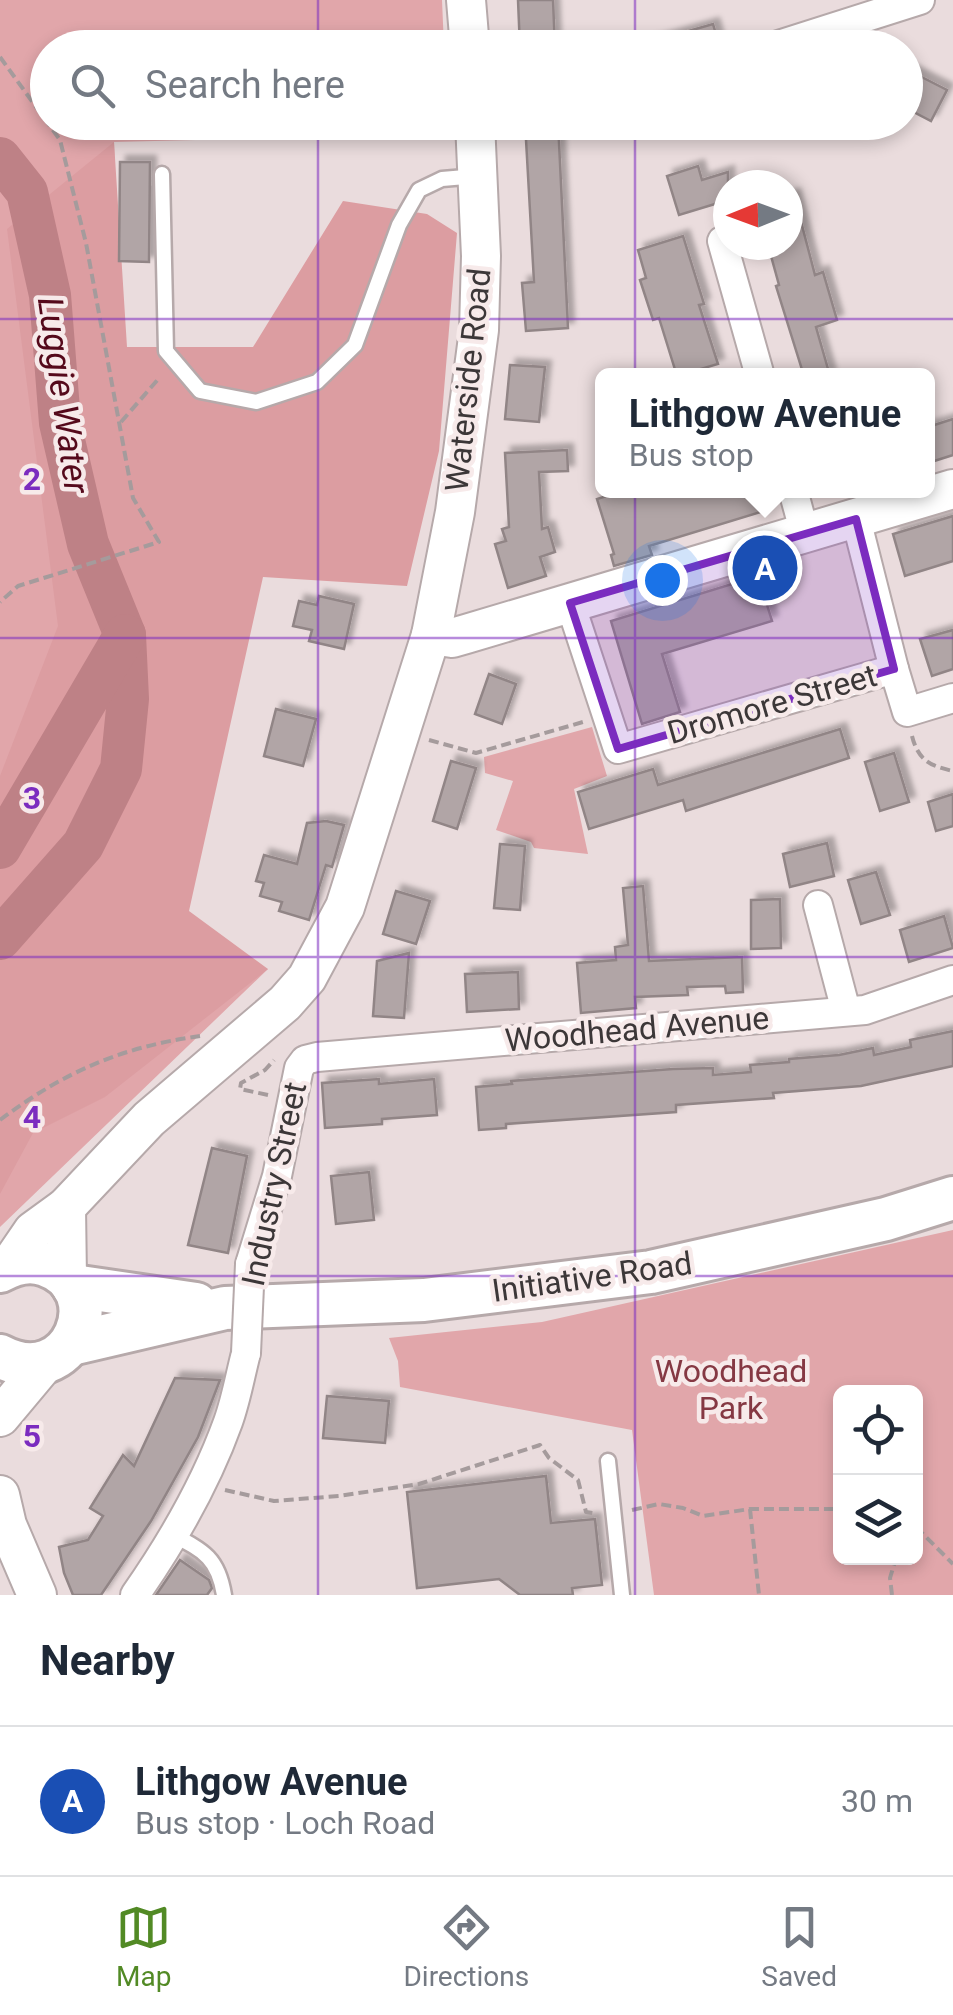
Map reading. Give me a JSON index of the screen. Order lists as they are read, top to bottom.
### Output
{
  "streets": {
    "main road": ["Waterside Road", "Initiative Road"],
    "street": ["Dromore Street", "Woodhead Avenue", "Industry Street"]
  },
  "crossings": [
    ["Woodhead Avenue", "Industry Street"]
  ],
  "water": ["Luggie Water"],
  "parks": ["Woodhead Park"],
  "north": "left",
  "page": {
    "search": "Search here",
    "popup": ["Lithgow Avenue", "Bus stop"],
    "pins": "A",
    "heading": "Nearby",
    "list": [
      {
        "mark": "A",
        "name": "Lithgow Avenue",
        "note": "Bus stop · Loch Road",
        "value": "30 m"
      }
    ],
    "nav": ["Map", "Directions", "Saved"]
  },
  "grid": {
    "rows": [
      "2",
      "3",
      "4",
      "5"
    ]
  }
}
